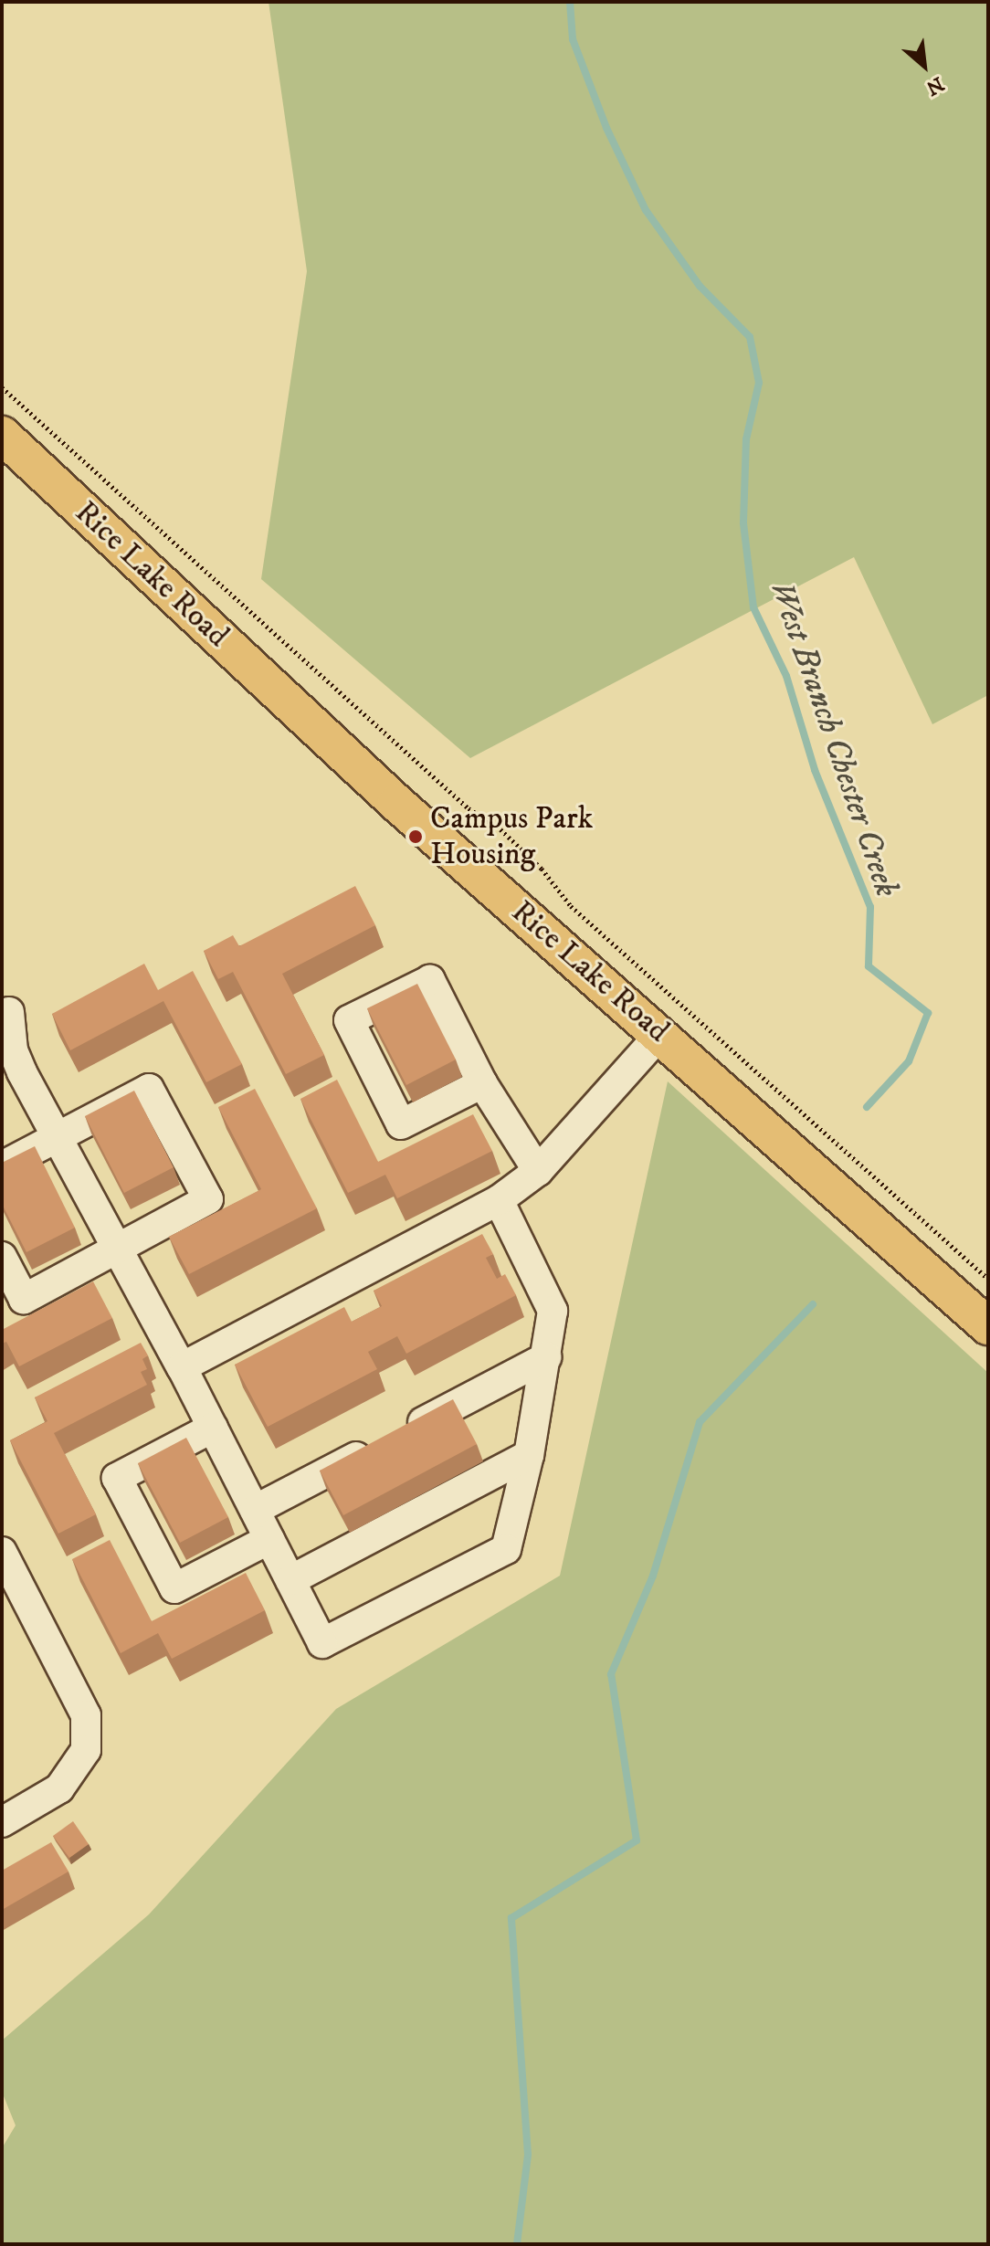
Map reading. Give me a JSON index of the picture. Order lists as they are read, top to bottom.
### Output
{
  "streets": {
    "main road": ["Rice Lake Road"]
  },
  "water": ["West Branch Chester Creek"],
  "places": ["Campus Park Housing"],
  "north": "bottom right"
}
